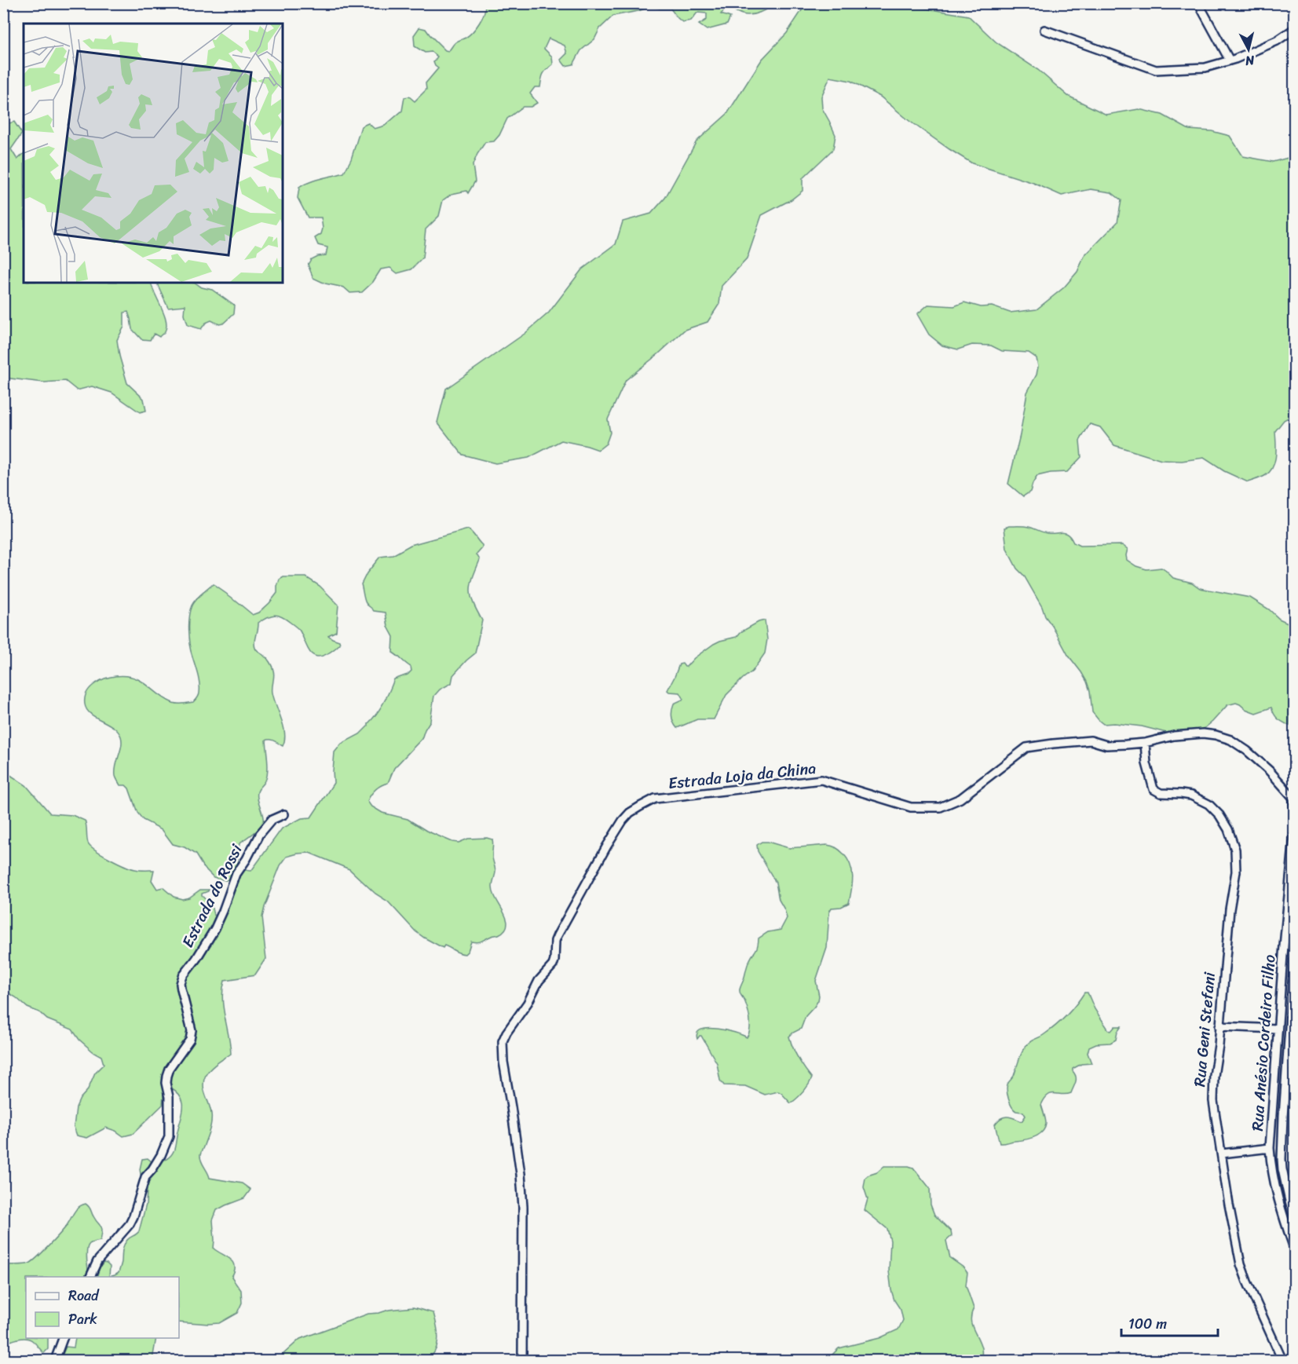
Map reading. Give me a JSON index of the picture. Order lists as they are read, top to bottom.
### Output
{
  "streets": {
    "street": [
      "Estrada Loja da China",
      "Estrada do Rossi",
      "Rua Geni Stefani",
      "Rua Anésio Cordeiro Filho"
    ]
  },
  "crossings": [
    ["Estrada Loja da China", "Rua Geni Stefani"]
  ],
  "legend": ["Road", "Park"],
  "scale_bar": "100 m",
  "north": "bottom"
}
